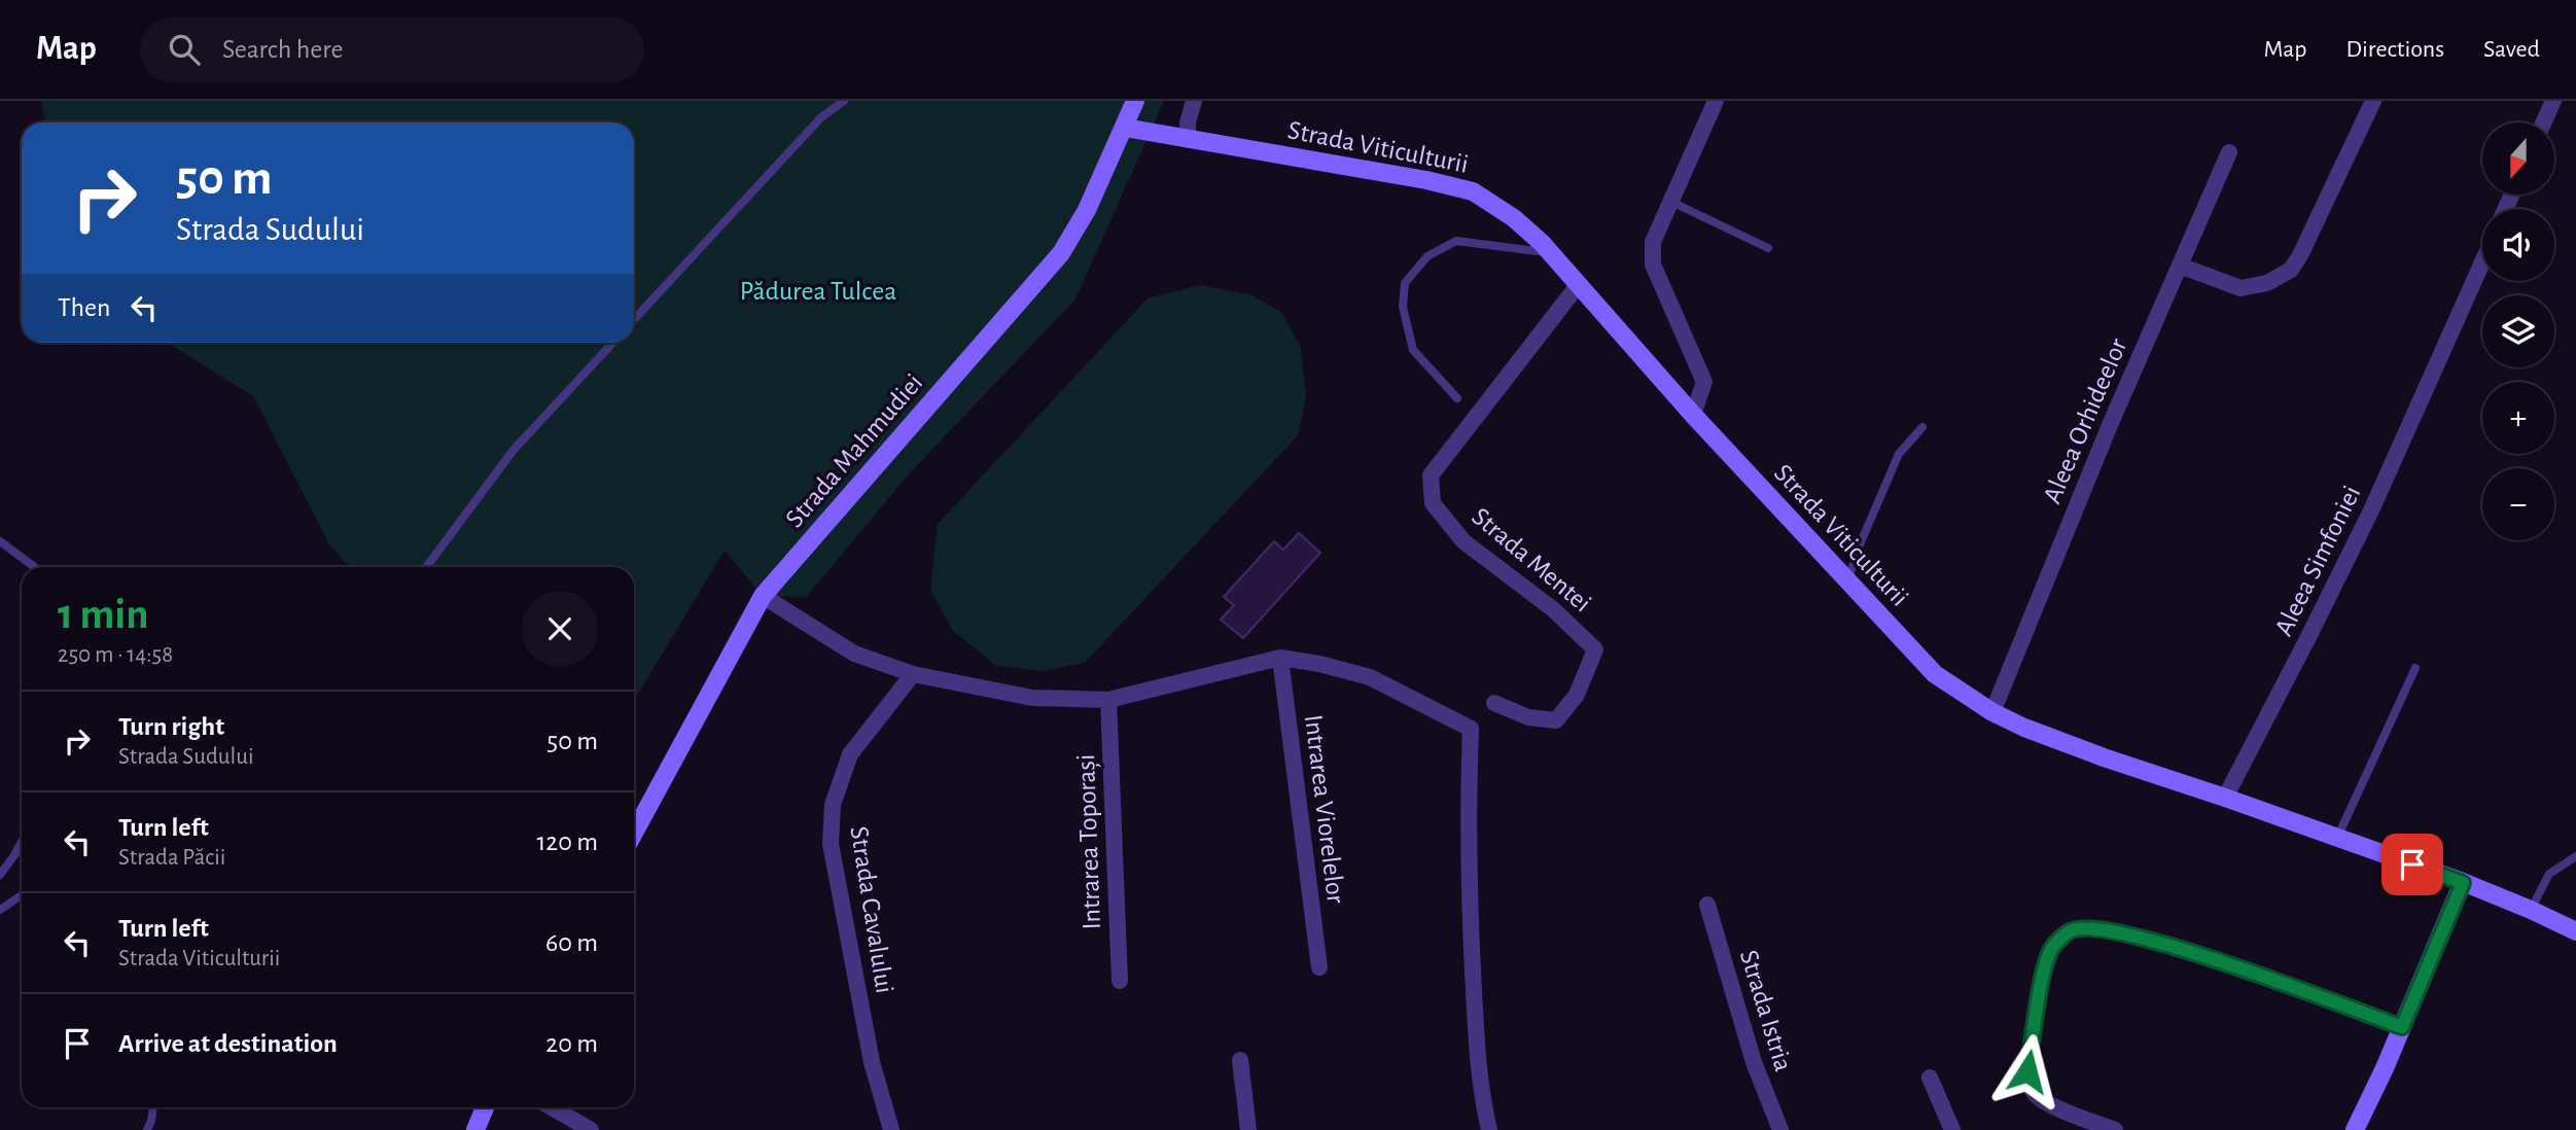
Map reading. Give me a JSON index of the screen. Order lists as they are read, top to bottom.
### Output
{
  "streets": {
    "main road": ["Strada Viticulturii", "Strada Mahmudiei"],
    "street": [
      "Aleea Orhideelor",
      "Strada Mentei",
      "Aleea Simfoniei",
      "Intrarea Viorelelor",
      "Intrarea Toporași",
      "Strada Cavalului",
      "Strada Istria"
    ]
  },
  "crossings": [
    ["Strada Viticulturii", "Aleea Orhideelor"],
    ["Strada Viticulturii", "Strada Mahmudiei"],
    ["Strada Viticulturii", "Strada Mentei"],
    ["Strada Viticulturii", "Aleea Simfoniei"]
  ],
  "parks": ["Pădurea Tulcea"],
  "north": "bottom",
  "page": {
    "header": "Map",
    "search": "Search here",
    "nav": ["Map", "Directions", "Saved"],
    "map_buttons": ["+", "−"],
    "turn": ["50 m", "Strada Sudului"],
    "then": "Then",
    "heading": ["1 min", "250 m · 14:58"],
    "list": [
      {
        "name": "Turn right",
        "note": "Strada Sudului",
        "value": "50 m"
      },
      {
        "name": "Turn left",
        "note": "Strada Păcii",
        "value": "120 m"
      },
      {
        "name": "Turn left",
        "note": "Strada Viticulturii",
        "value": "60 m"
      },
      {
        "name": "Arrive at destination",
        "value": "20 m"
      }
    ]
  }
}
